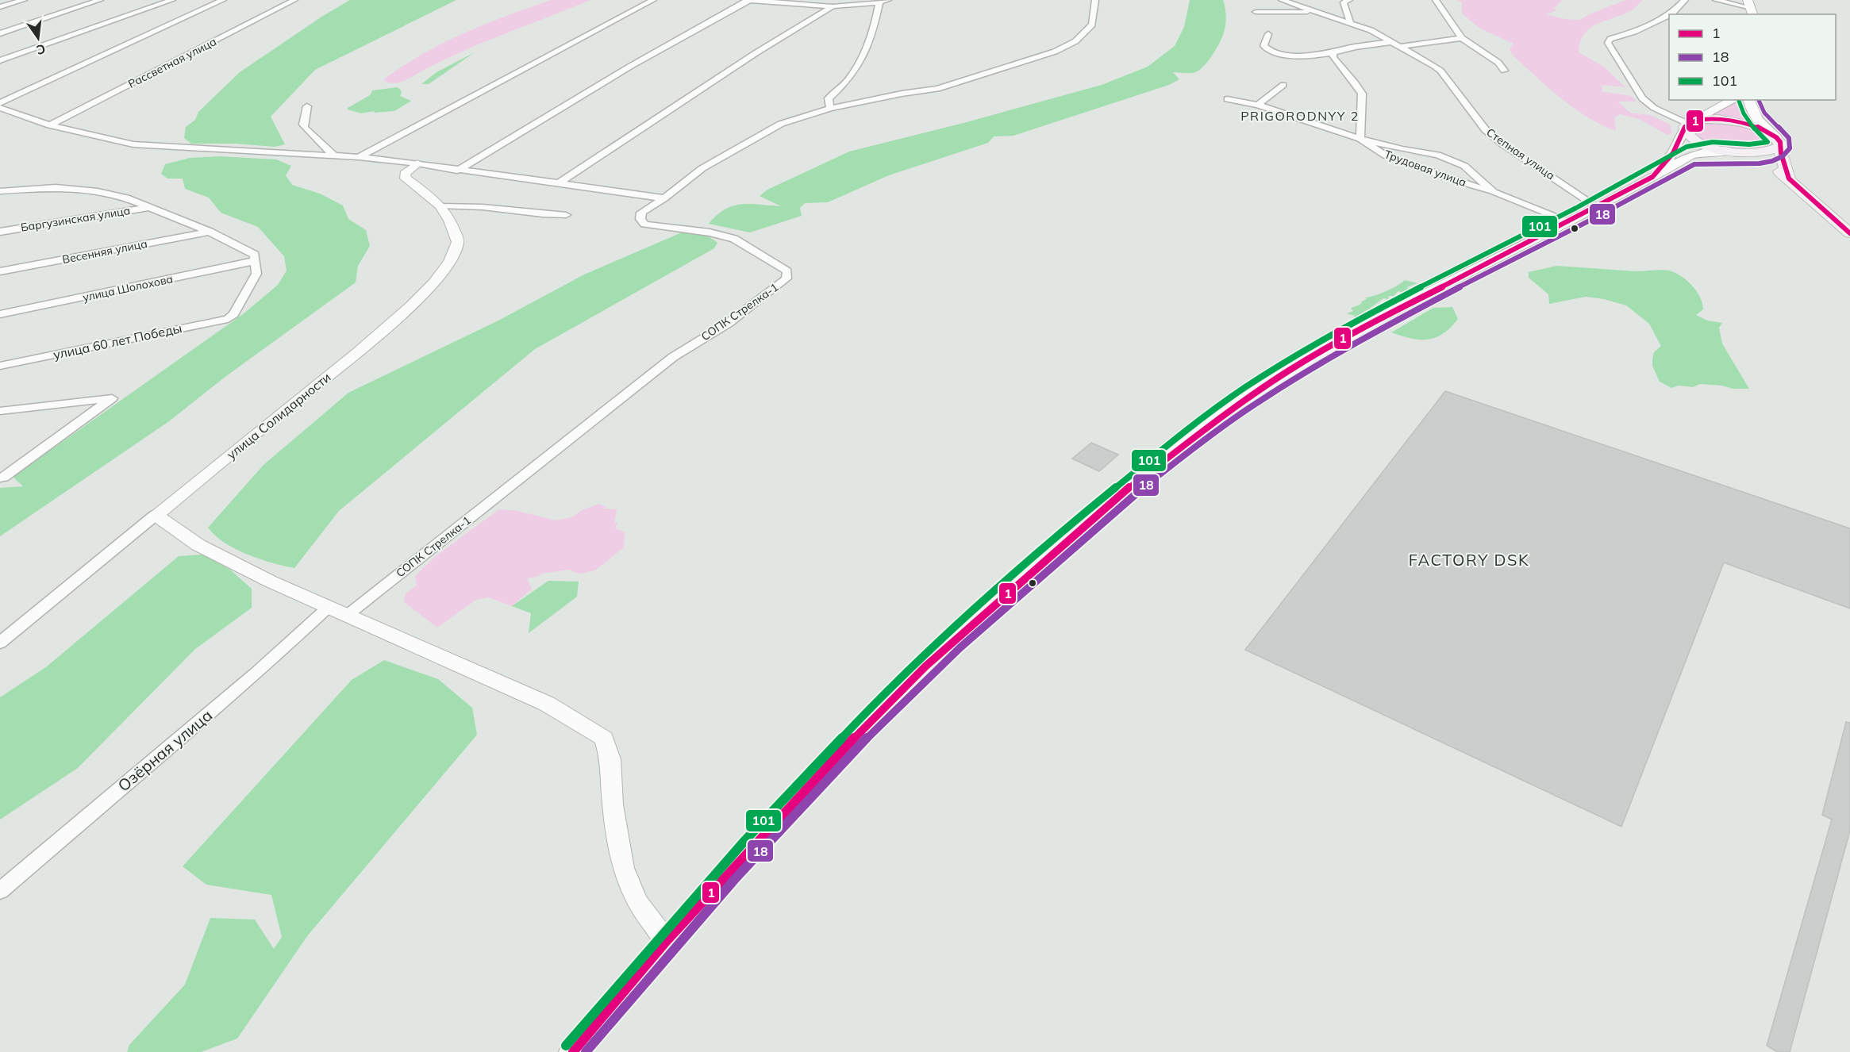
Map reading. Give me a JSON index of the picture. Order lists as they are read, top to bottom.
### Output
{
  "streets": {
    "street": [
      "Рассветная улица",
      "Степная улица",
      "Трудовая улица",
      "Баргузинская улица",
      "Весенняя улица",
      "улица Шолохова",
      "СОПК Стрелка-1",
      "улица 60 лет Победы",
      "улица Солидарности",
      "Озёрная улица"
    ]
  },
  "crossings": [
    ["улица Шолохова", "улица 60 лет Победы"]
  ],
  "districts": ["PRIGORODNYY 2", "FACTORY DSK"],
  "lines": ["transit line 18", "transit line 101", "transit line 1"],
  "legend": ["1", "18", "101"],
  "north": "bottom"
}
